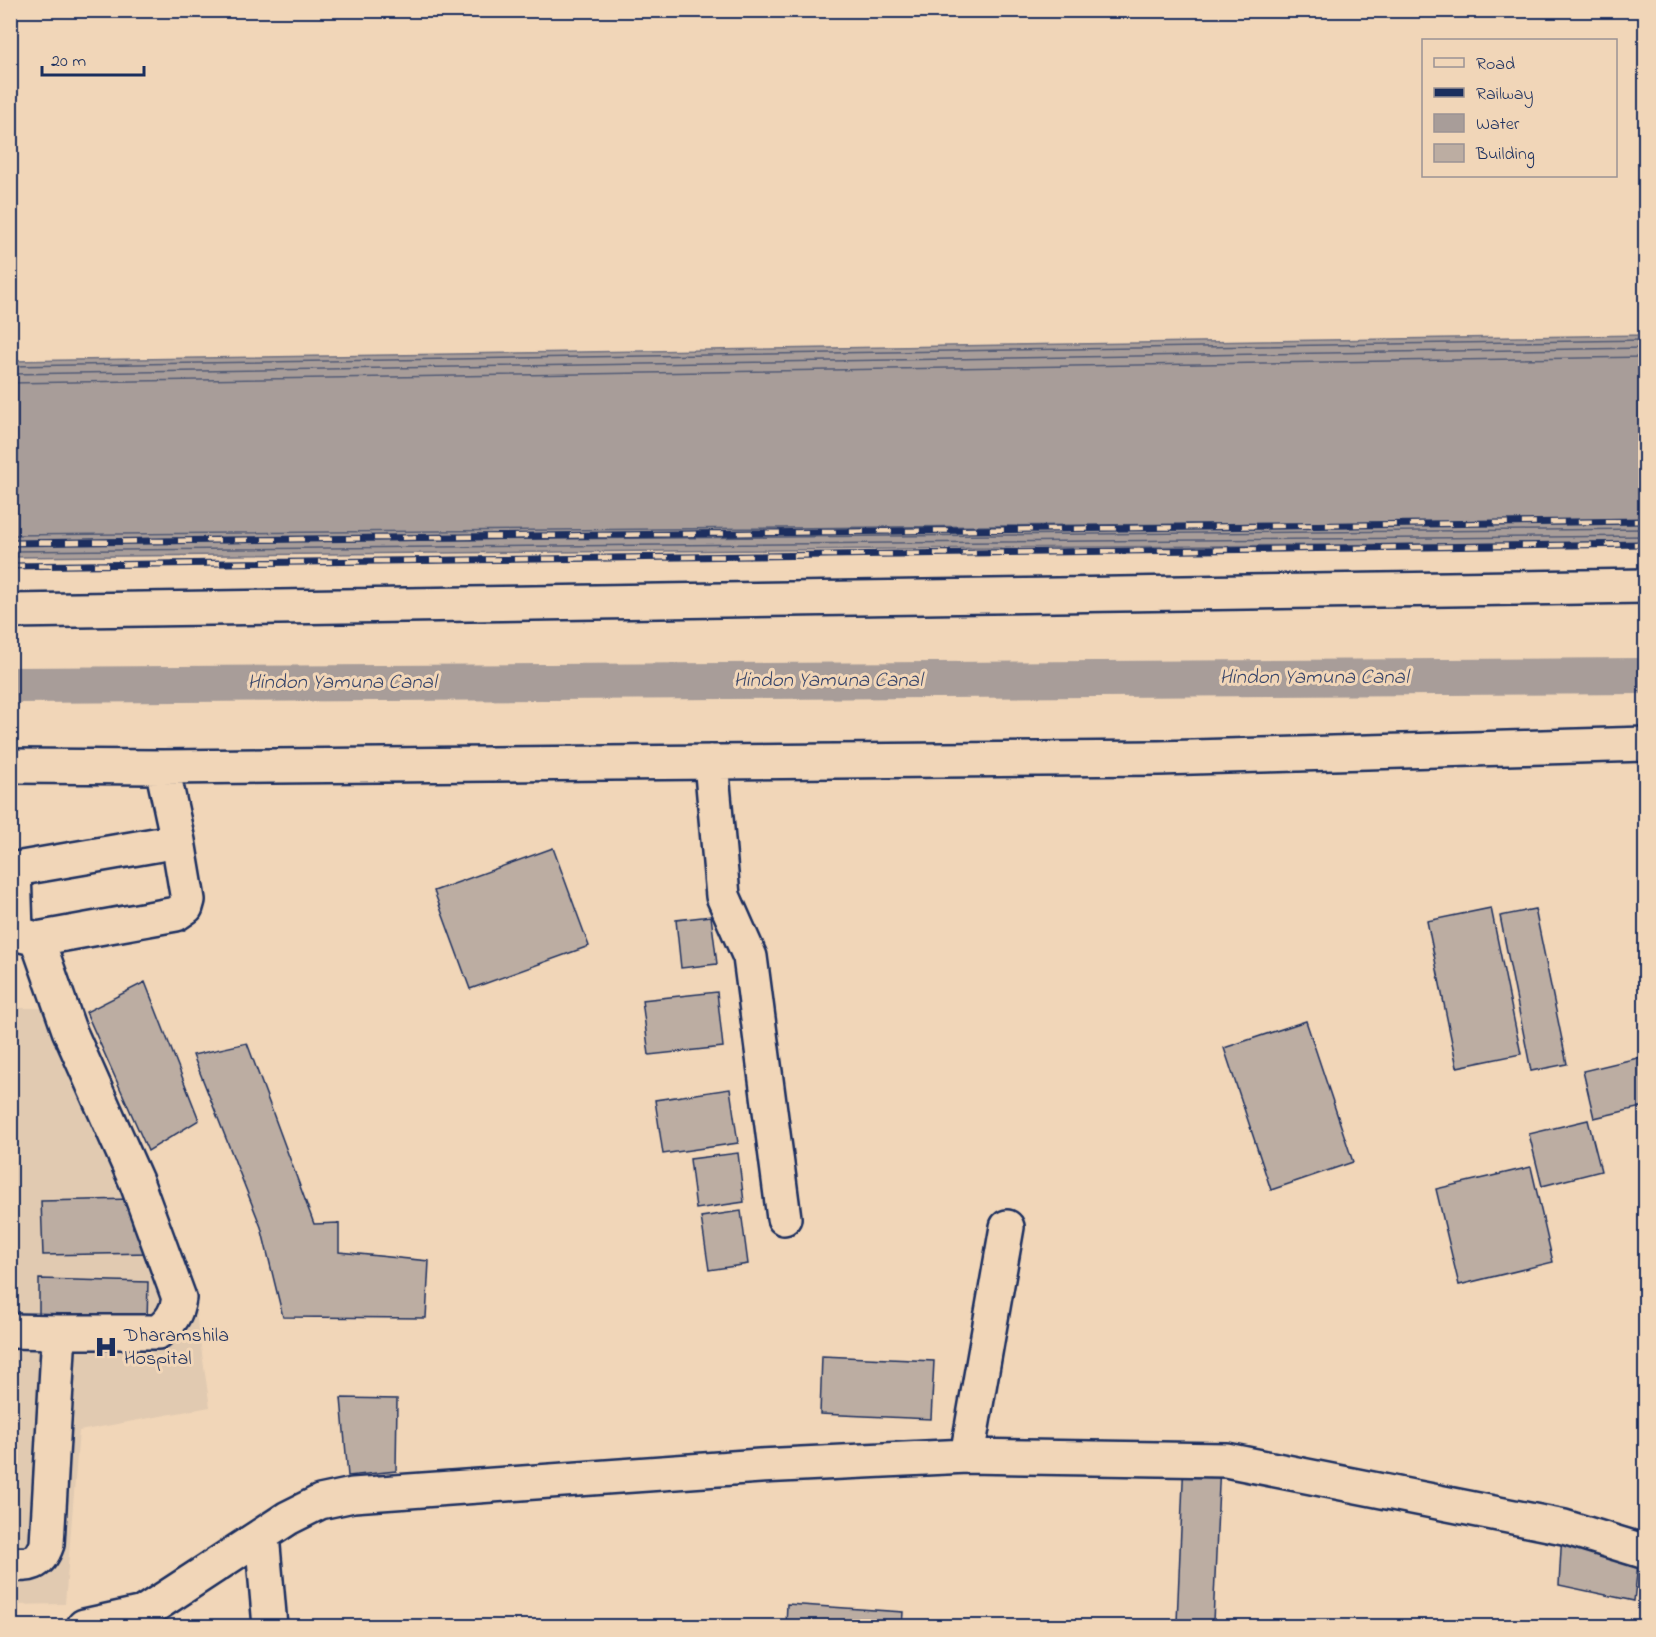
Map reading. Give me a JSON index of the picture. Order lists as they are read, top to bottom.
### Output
{
  "water": ["Hindon Yamuna Canal"],
  "places": {
    "hospital": ["Dharamshila Hospital"]
  },
  "legend": [
    "Road",
    "Railway",
    "Water",
    "Building"
  ],
  "scale_bar": "20 m"
}
